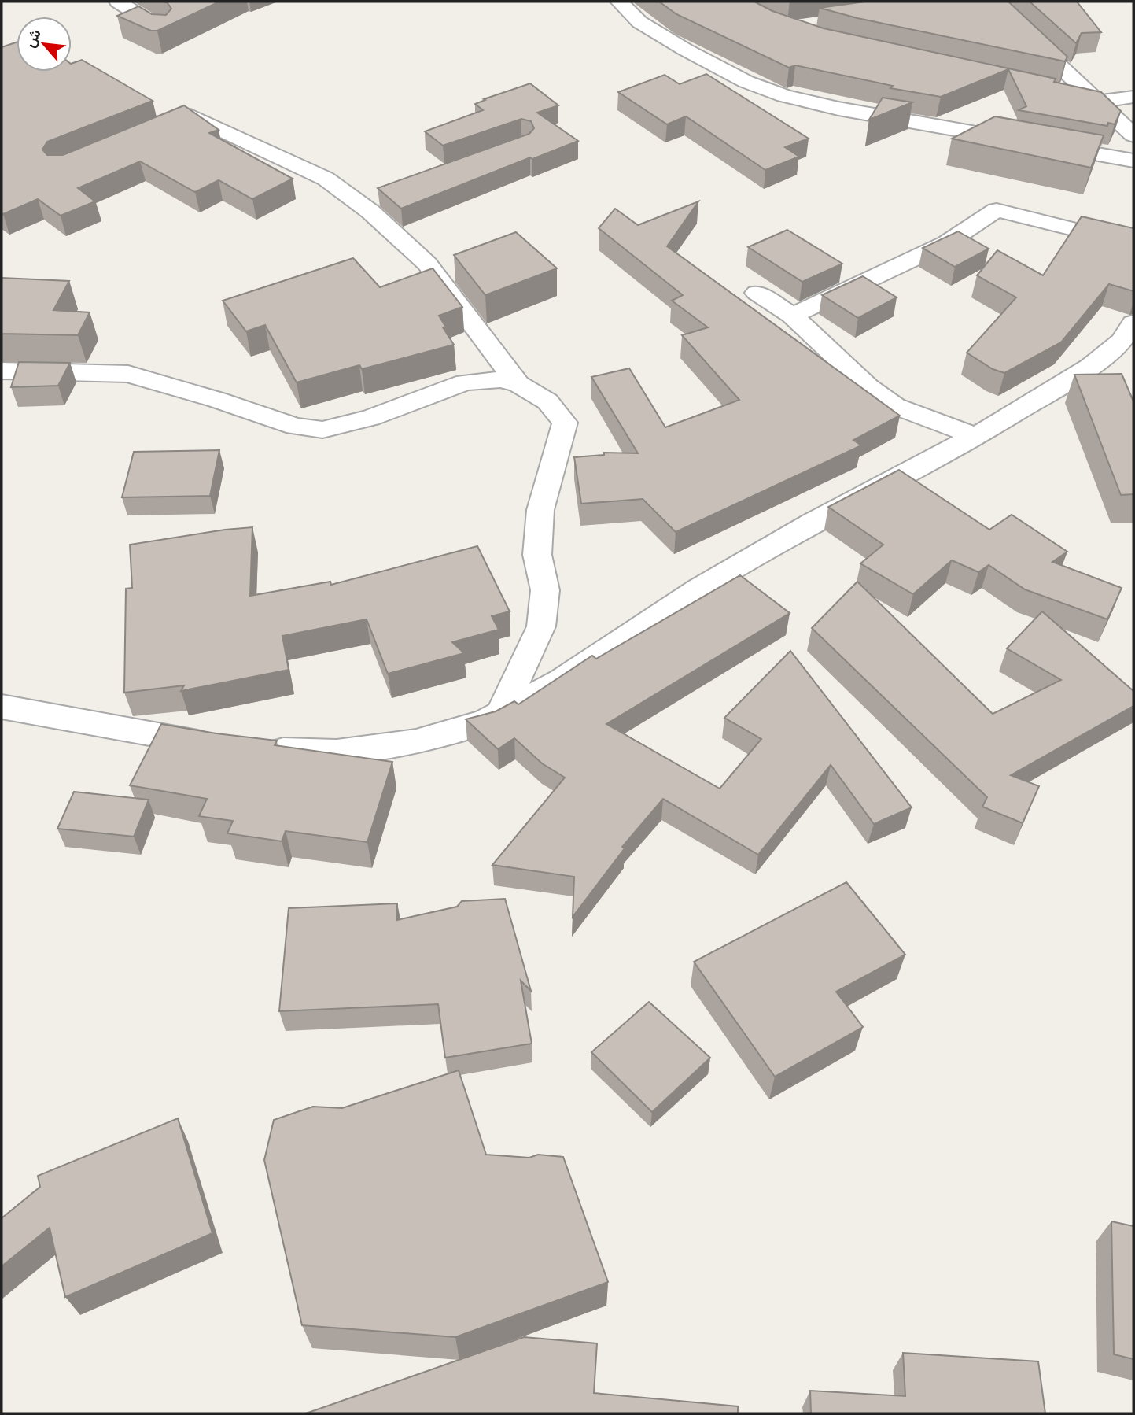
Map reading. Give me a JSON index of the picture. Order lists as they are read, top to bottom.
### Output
{
  "north": "top left"
}
